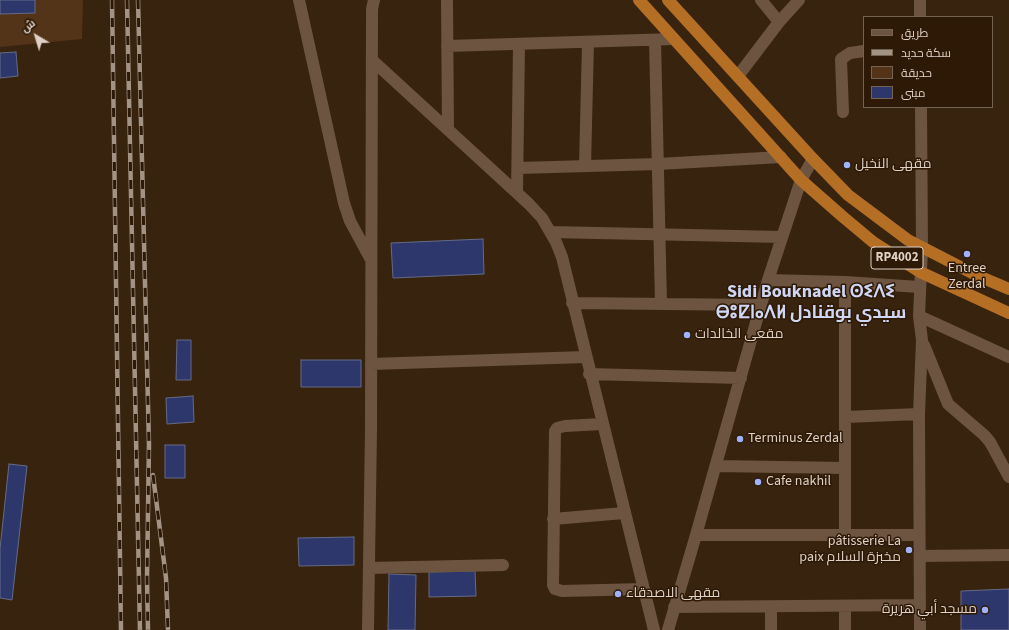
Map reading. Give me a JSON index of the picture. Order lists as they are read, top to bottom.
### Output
{
  "streets": {
    "highway": ["RP4002"]
  },
  "districts": ["Sidi Bouknadel ⵙⵉⴷⵉ ⴱⵓⵇⵏⴰⴷⵍ سيدي بوقنادل"],
  "places": [
    "مقهى النخيل",
    "Entree Zerdal",
    "مقعى الخالدات",
    "Terminus Zerdal",
    "Cafe nakhil",
    "pâtisserie La paix مخبزة السلام",
    "مقهى الاصدقاء",
    "مسجد أبي هريرة"
  ],
  "legend": [
    "طريق",
    "سكة حديد",
    "حديقة",
    "مبنى"
  ],
  "north": "top left"
}
